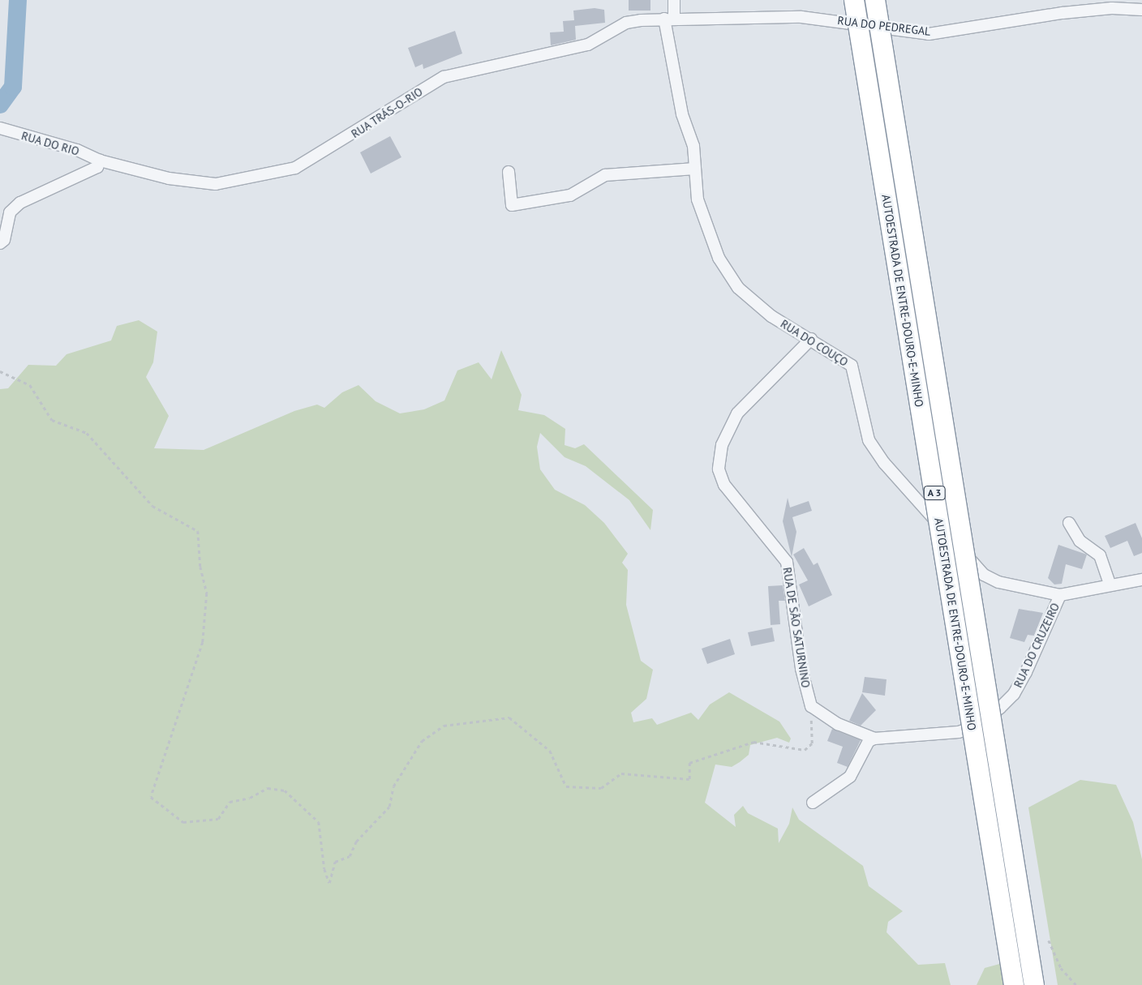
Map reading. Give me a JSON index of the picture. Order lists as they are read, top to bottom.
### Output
{
  "streets": {
    "highway": ["AUTOESTRADA DE ENTRE-DOURO-E-MINHO", "A 3"],
    "street": [
      "RUA DO PEDREGAL",
      "RUA TRÁS-O-RIO",
      "RUA DO RIO",
      "RUA DO COUÇO",
      "RUA DE SÃO SATURNINO",
      "RUA DO CRUZEIRO"
    ]
  },
  "crossings": [
    ["RUA DO PEDREGAL", "RUA TRÁS-O-RIO"],
    ["RUA DO PEDREGAL", "RUA DO COUÇO"],
    ["RUA TRÁS-O-RIO", "RUA DO RIO"],
    ["RUA TRÁS-O-RIO", "RUA DO COUÇO"],
    ["RUA DO COUÇO", "RUA DE SÃO SATURNINO"],
    ["RUA DO COUÇO", "RUA DO CRUZEIRO"]
  ]
}
